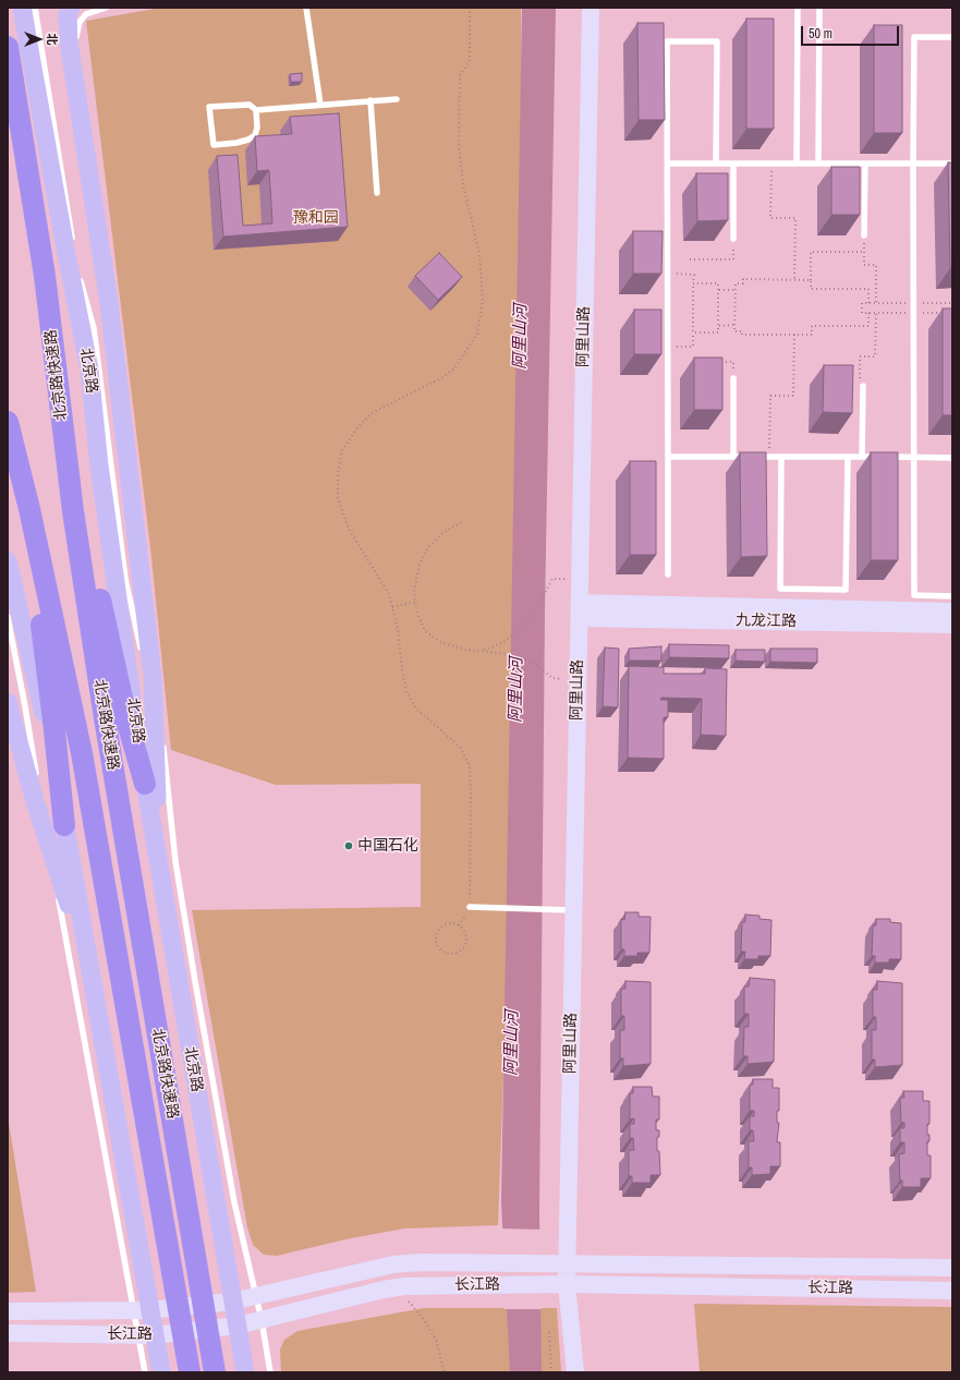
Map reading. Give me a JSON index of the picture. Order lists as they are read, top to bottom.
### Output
{
  "streets": {
    "highway": ["北京路快速路"],
    "main road": ["北京路"],
    "street": ["阿里山路", "九龙江路", "长江路"]
  },
  "crossings": [
    ["阿里山路", "九龙江路"],
    ["阿里山路", "长江路"],
    ["北京路", "长江路"]
  ],
  "water": ["阿里山河"],
  "parks": ["豫和园"],
  "places": ["中国石化"],
  "scale_bar": "50 m",
  "north": "right"
}
